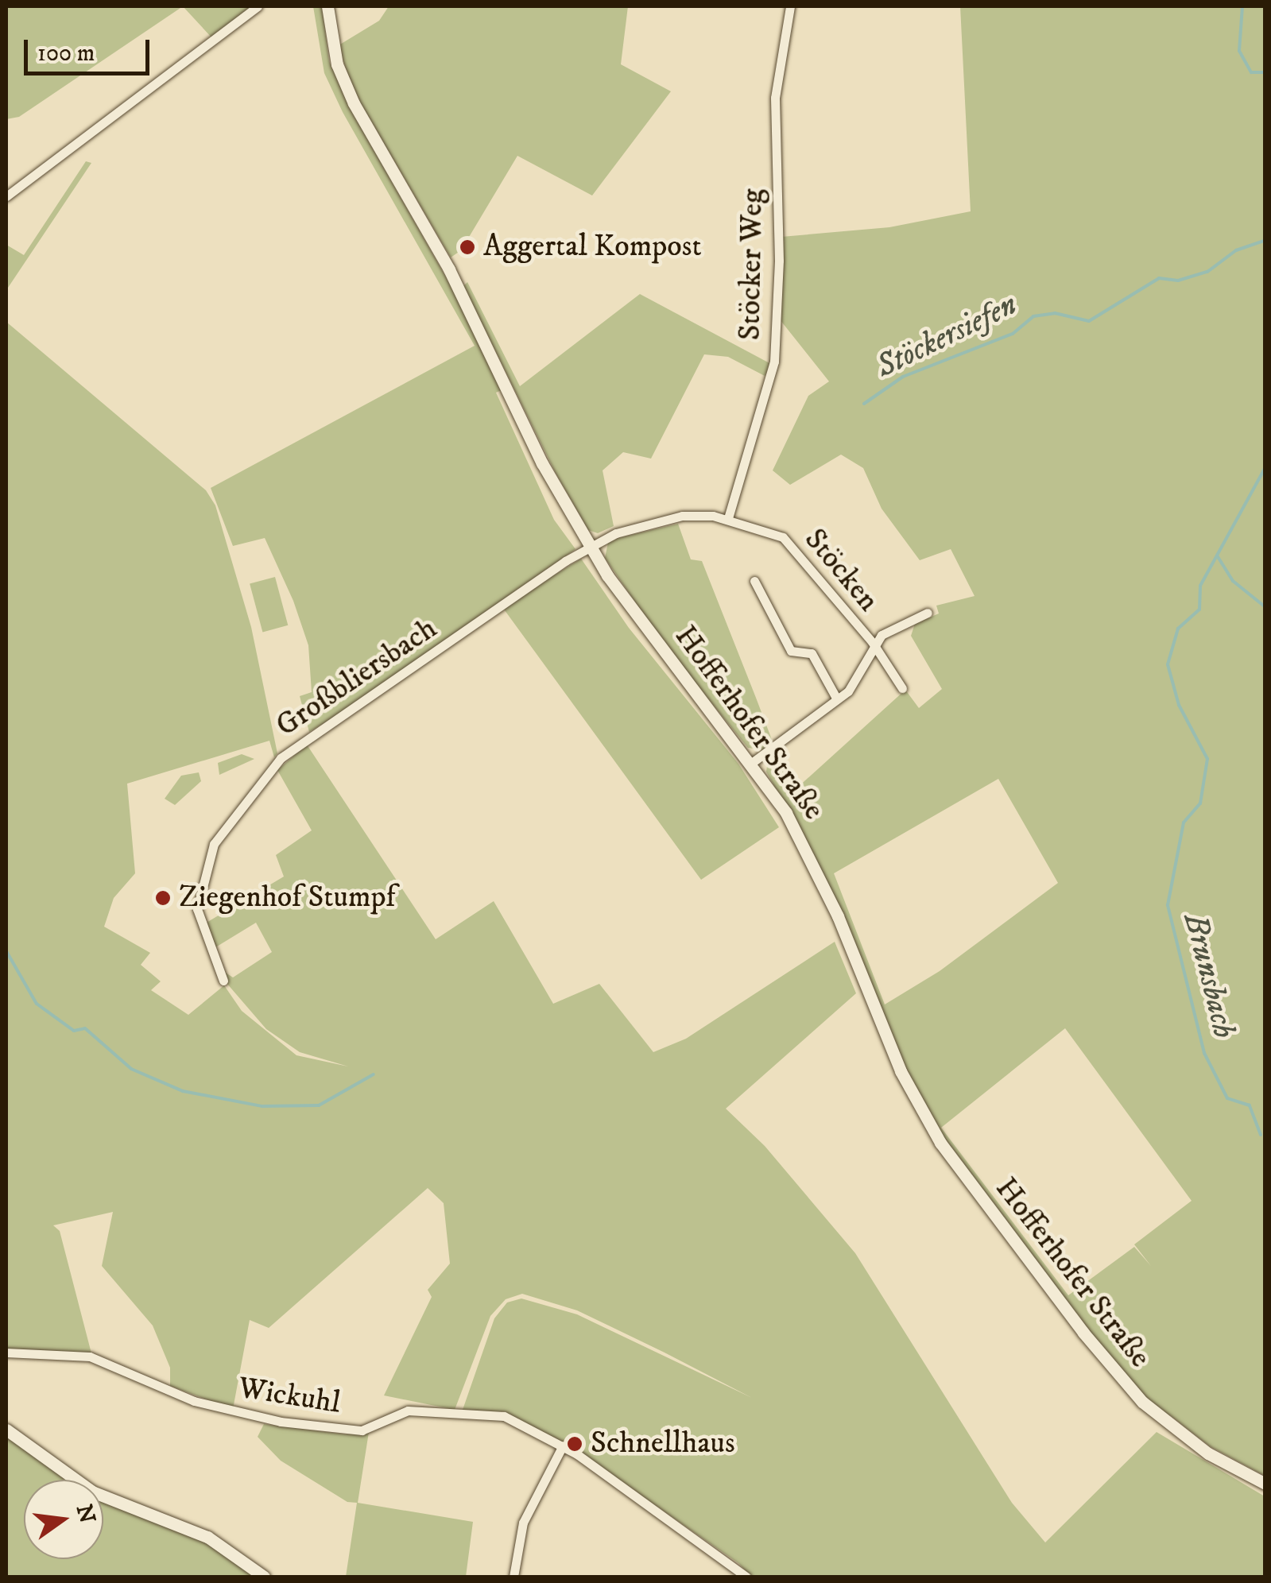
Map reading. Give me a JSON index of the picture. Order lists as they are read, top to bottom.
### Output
{
  "streets": {
    "street": [
      "Stöcker Weg",
      "Stöcken",
      "Großbliersbach",
      "Hofferhofer Straße",
      "Wickuhl"
    ]
  },
  "crossings": [
    ["Stöcker Weg", "Stöcken"],
    ["Stöcken", "Großbliersbach"],
    ["Stöcken", "Hofferhofer Straße"],
    ["Großbliersbach", "Hofferhofer Straße"]
  ],
  "water": ["Stöckersiefen", "Brunsbach"],
  "places": ["Aggertal Kompost", "Ziegenhof Stumpf", "Schnellhaus"],
  "scale_bar": "100 m",
  "north": "right"
}
